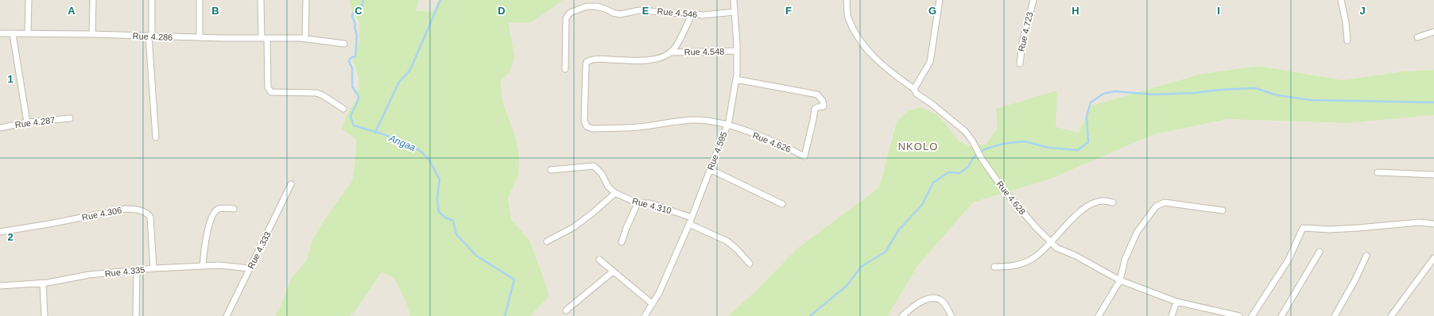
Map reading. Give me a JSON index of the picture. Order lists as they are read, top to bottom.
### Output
{
  "streets": {
    "street": [
      "Rue 4.546",
      "Rue 4.723",
      "Rue 4.286",
      "Rue 4.548",
      "Rue 4.287",
      "Rue 4.626",
      "Rue 4.595",
      "Rue 4.628",
      "Rue 4.310",
      "Rue 4.306",
      "Rue 4.333",
      "Rue 4.335"
    ]
  },
  "crossings": [
    ["Rue 4.546", "Rue 4.595"],
    ["Rue 4.548", "Rue 4.626"],
    ["Rue 4.548", "Rue 4.595"],
    ["Rue 4.626", "Rue 4.595"],
    ["Rue 4.595", "Rue 4.310"],
    ["Rue 4.306", "Rue 4.335"],
    ["Rue 4.333", "Rue 4.335"]
  ],
  "districts": ["NKOLO"],
  "water": ["Angaa"],
  "grid": {
    "columns": [
      "A",
      "B",
      "C",
      "D",
      "E",
      "F",
      "G",
      "H",
      "I",
      "J"
    ],
    "rows": ["1", "2"]
  }
}
